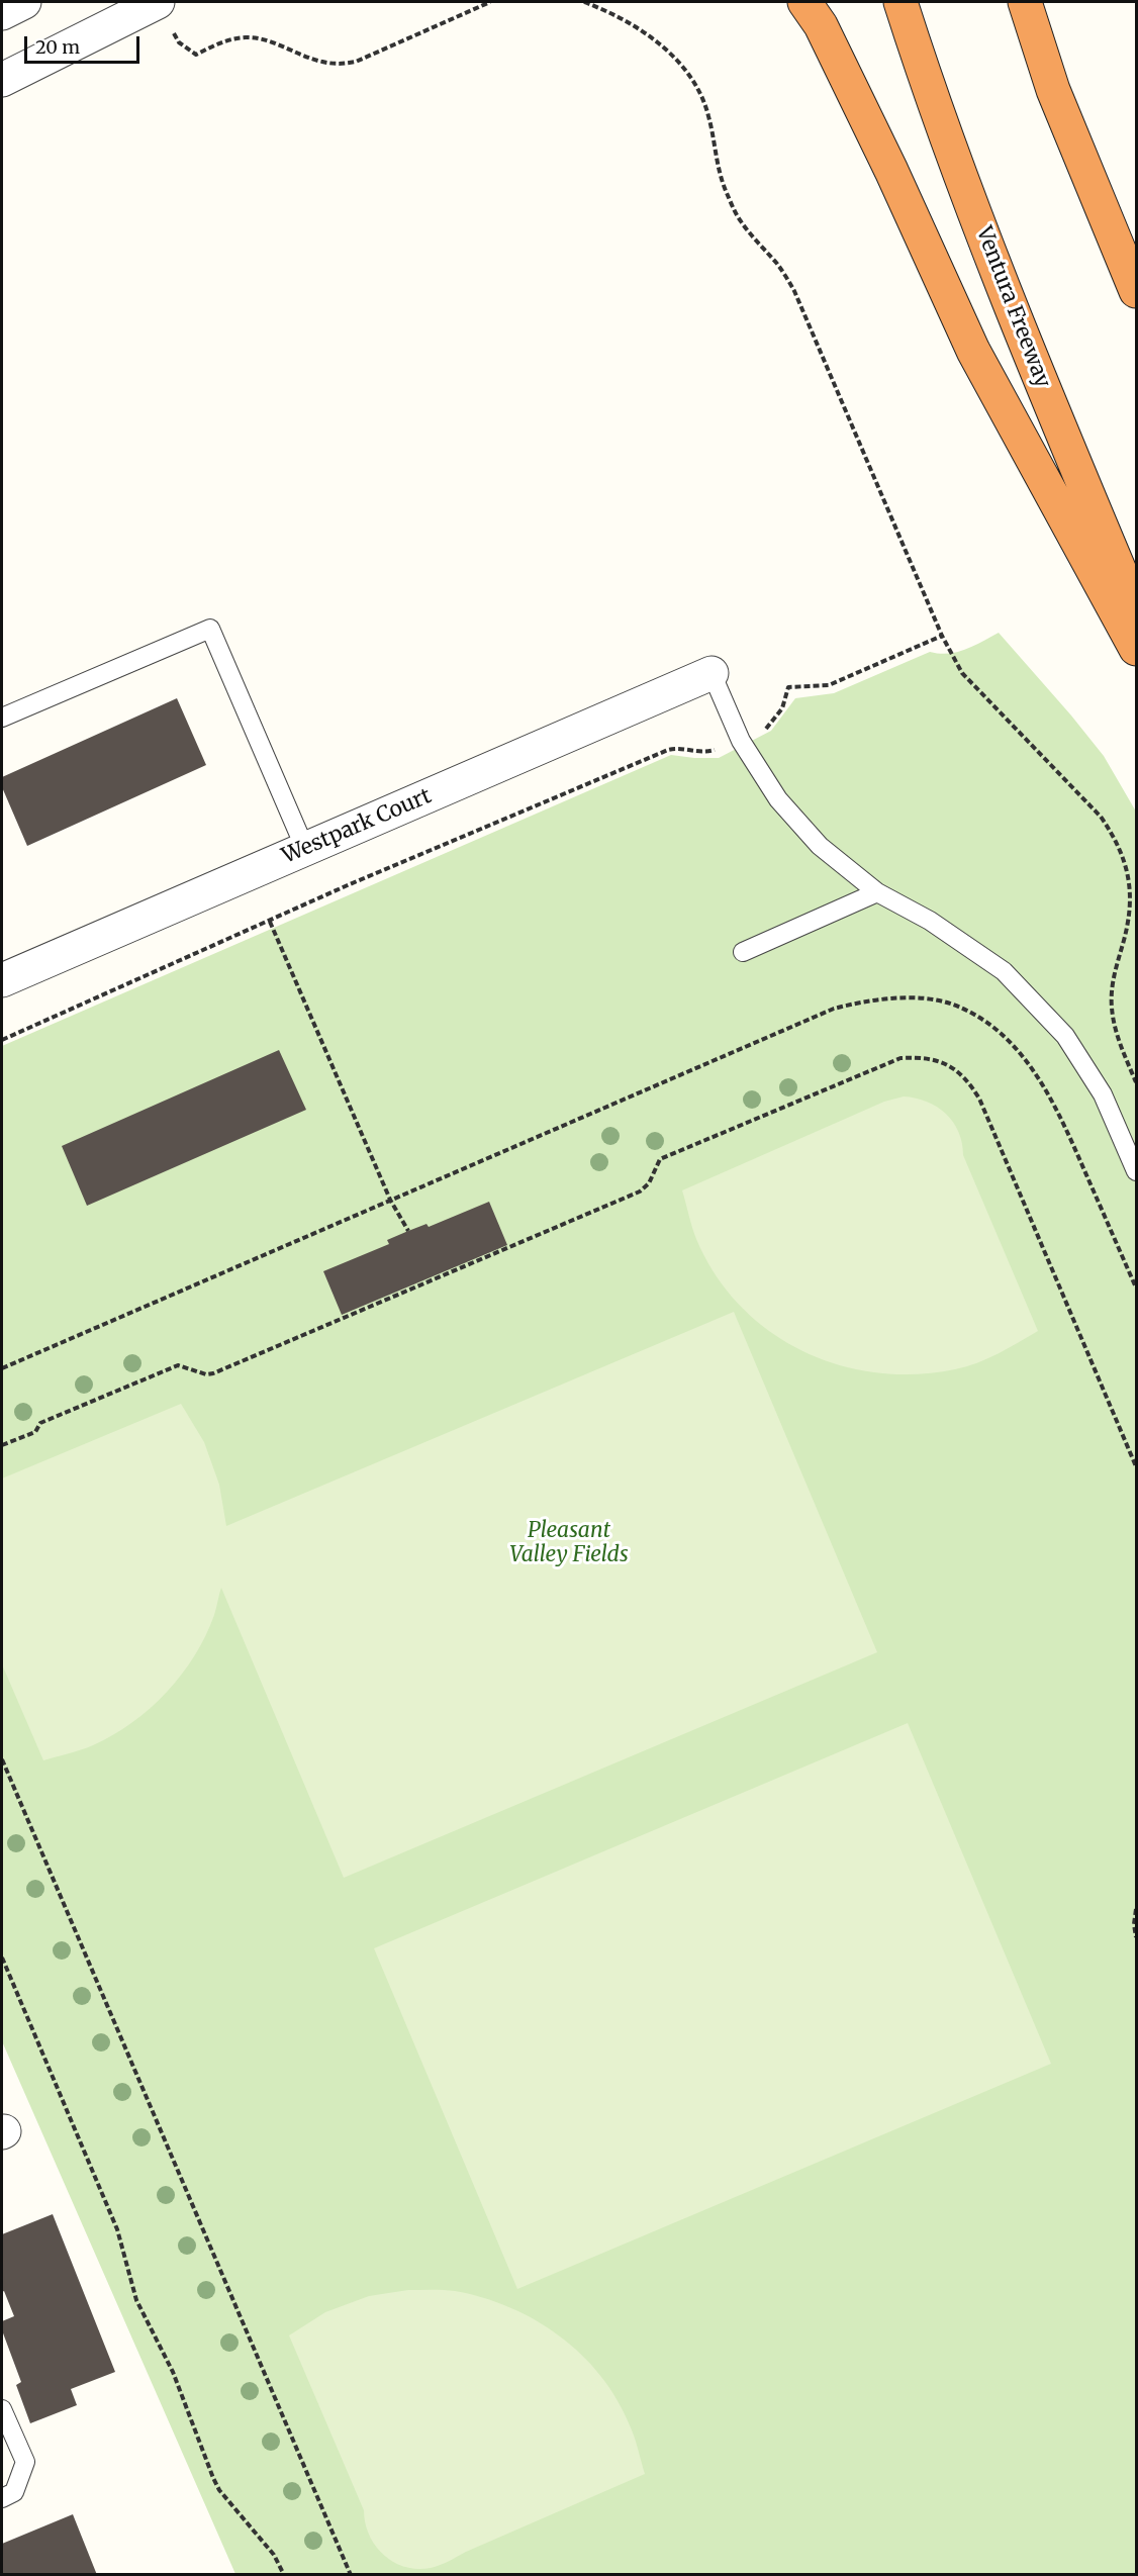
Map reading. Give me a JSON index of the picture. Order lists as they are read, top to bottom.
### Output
{
  "streets": {
    "highway": ["Ventura Freeway"],
    "street": ["Westpark Court"]
  },
  "parks": ["Pleasant Valley Fields"],
  "scale_bar": "20 m"
}
